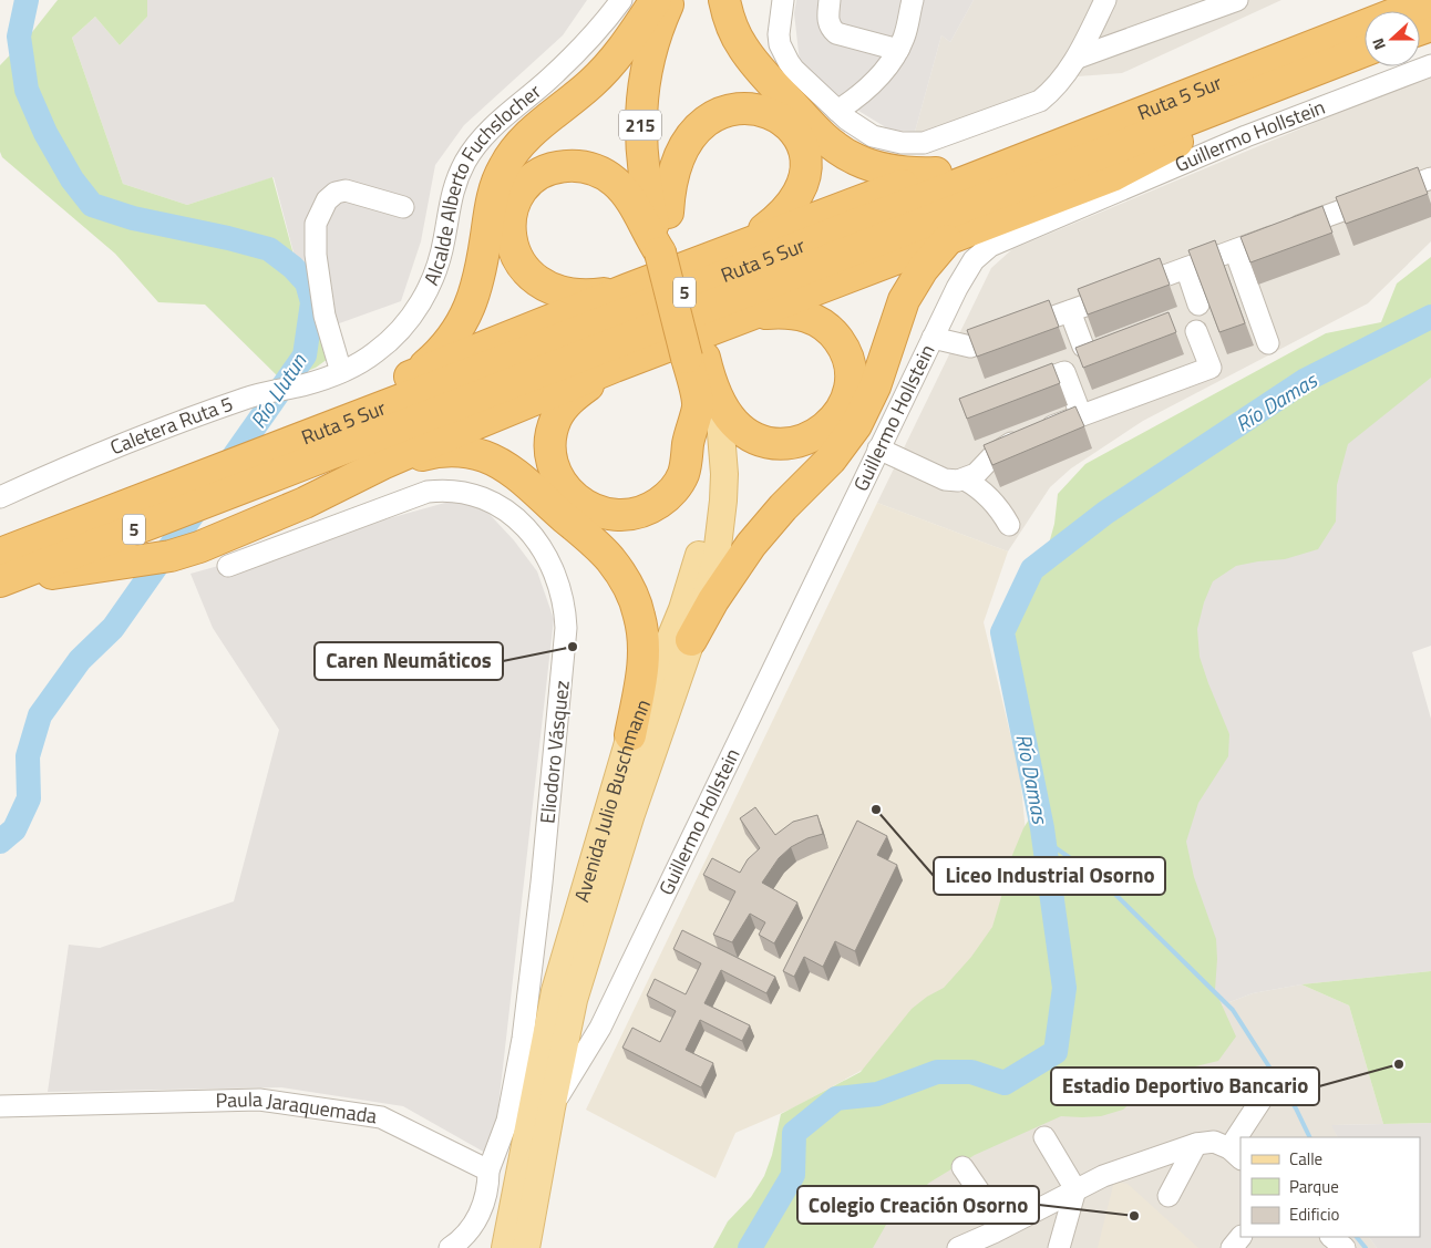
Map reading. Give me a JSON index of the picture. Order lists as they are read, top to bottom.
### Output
{
  "streets": {
    "highway": [
      "Ruta 5 Sur",
      "215",
      "5",
      "Avenida Julio Buschmann"
    ],
    "street": [
      "Guillermo Hollstein",
      "Alcalde Alberto Fuchslocher",
      "Caletera Ruta 5",
      "Eliodoro Vásquez",
      "Paula Jaraquemada"
    ]
  },
  "crossings": [
    ["215", "Avenida Julio Buschmann"],
    ["Guillermo Hollstein", "Avenida Julio Buschmann"],
    ["Alcalde Alberto Fuchslocher", "Caletera Ruta 5"],
    ["Eliodoro Vásquez", "Paula Jaraquemada"]
  ],
  "water": ["Río Llutun", "Río Damas"],
  "places": [
    "Caren Neumáticos",
    "Liceo Industrial Osorno",
    "Estadio Deportivo Bancario",
    "Colegio Creación Osorno"
  ],
  "legend": ["Calle", "Parque", "Edificio"],
  "north": "left"
}
